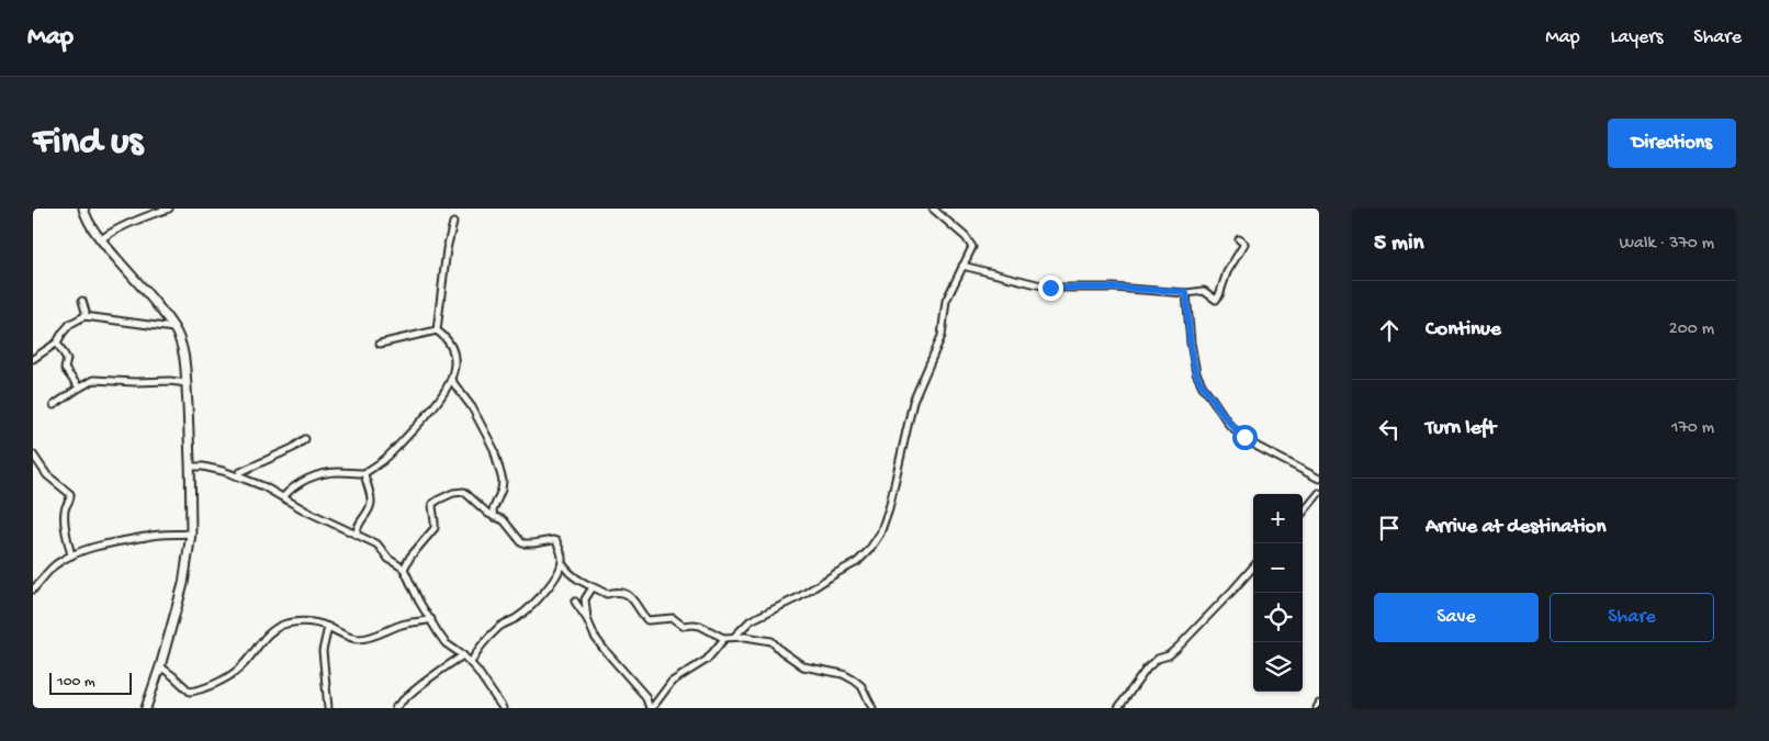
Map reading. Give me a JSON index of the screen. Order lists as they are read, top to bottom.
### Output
{
  "scale_bar": "100 m",
  "page": {
    "header": "Map",
    "nav": ["Map", "Layers", "Share"],
    "buttons": [
      "Directions",
      ["Save", "Share"]
    ],
    "title": "Find us",
    "heading": ["5 min", "Walk · 370 m"],
    "list": [
      ["Continue", "200 m"],
      ["Turn left", "170 m"],
      "Arrive at destination"
    ],
    "map_buttons": ["+", "−"],
    "scale": "100 m"
  }
}
